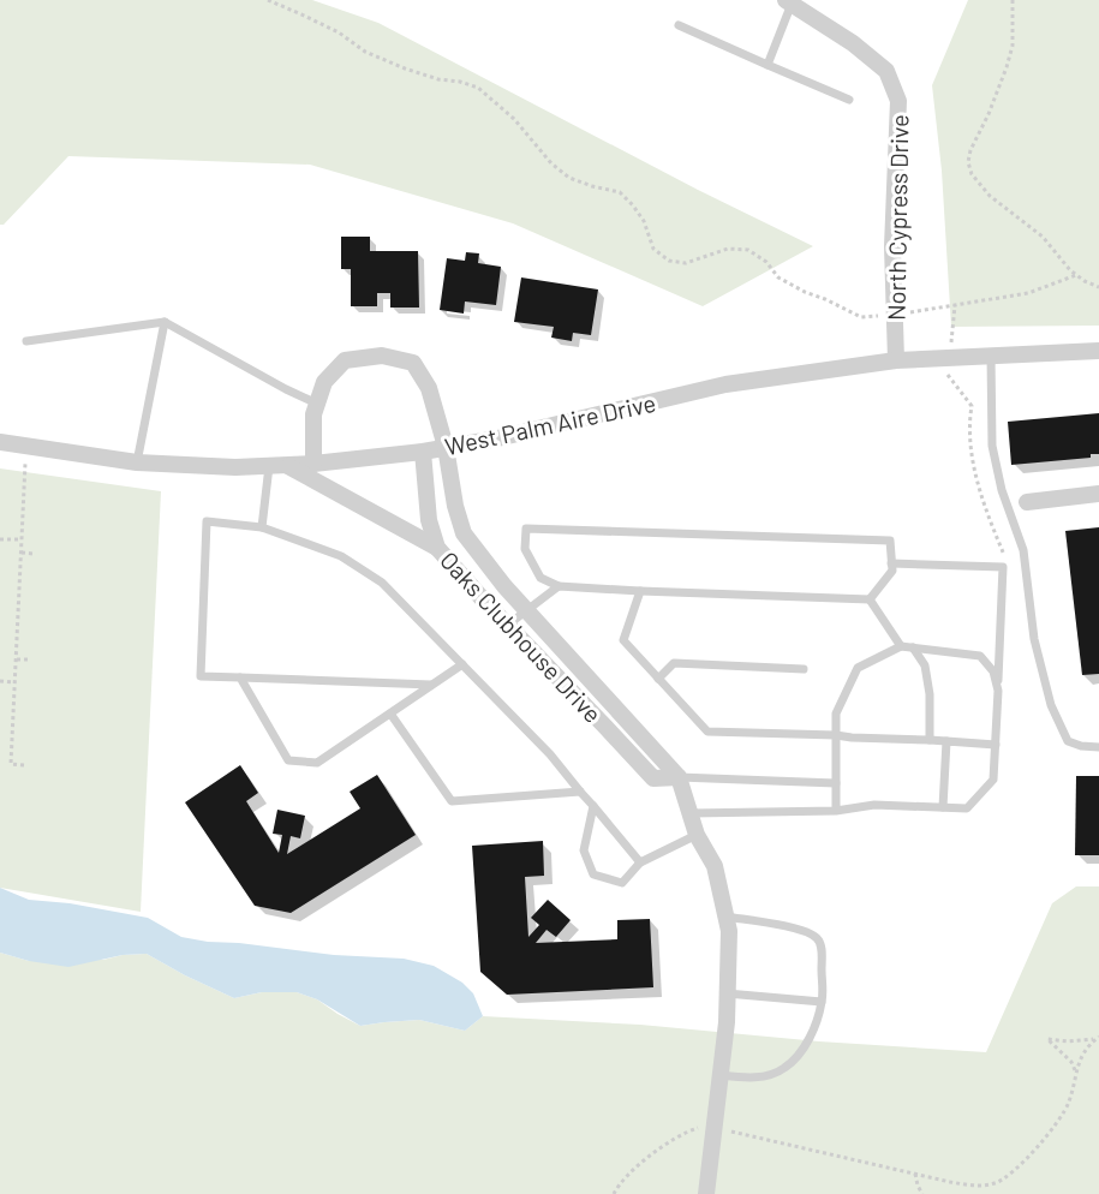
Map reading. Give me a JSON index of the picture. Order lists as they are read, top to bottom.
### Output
{
  "streets": {
    "street": ["North Cypress Drive", "West Palm Aire Drive", "Oaks Clubhouse Drive"]
  },
  "crossings": [
    ["North Cypress Drive", "West Palm Aire Drive"],
    ["West Palm Aire Drive", "Oaks Clubhouse Drive"]
  ]
}
